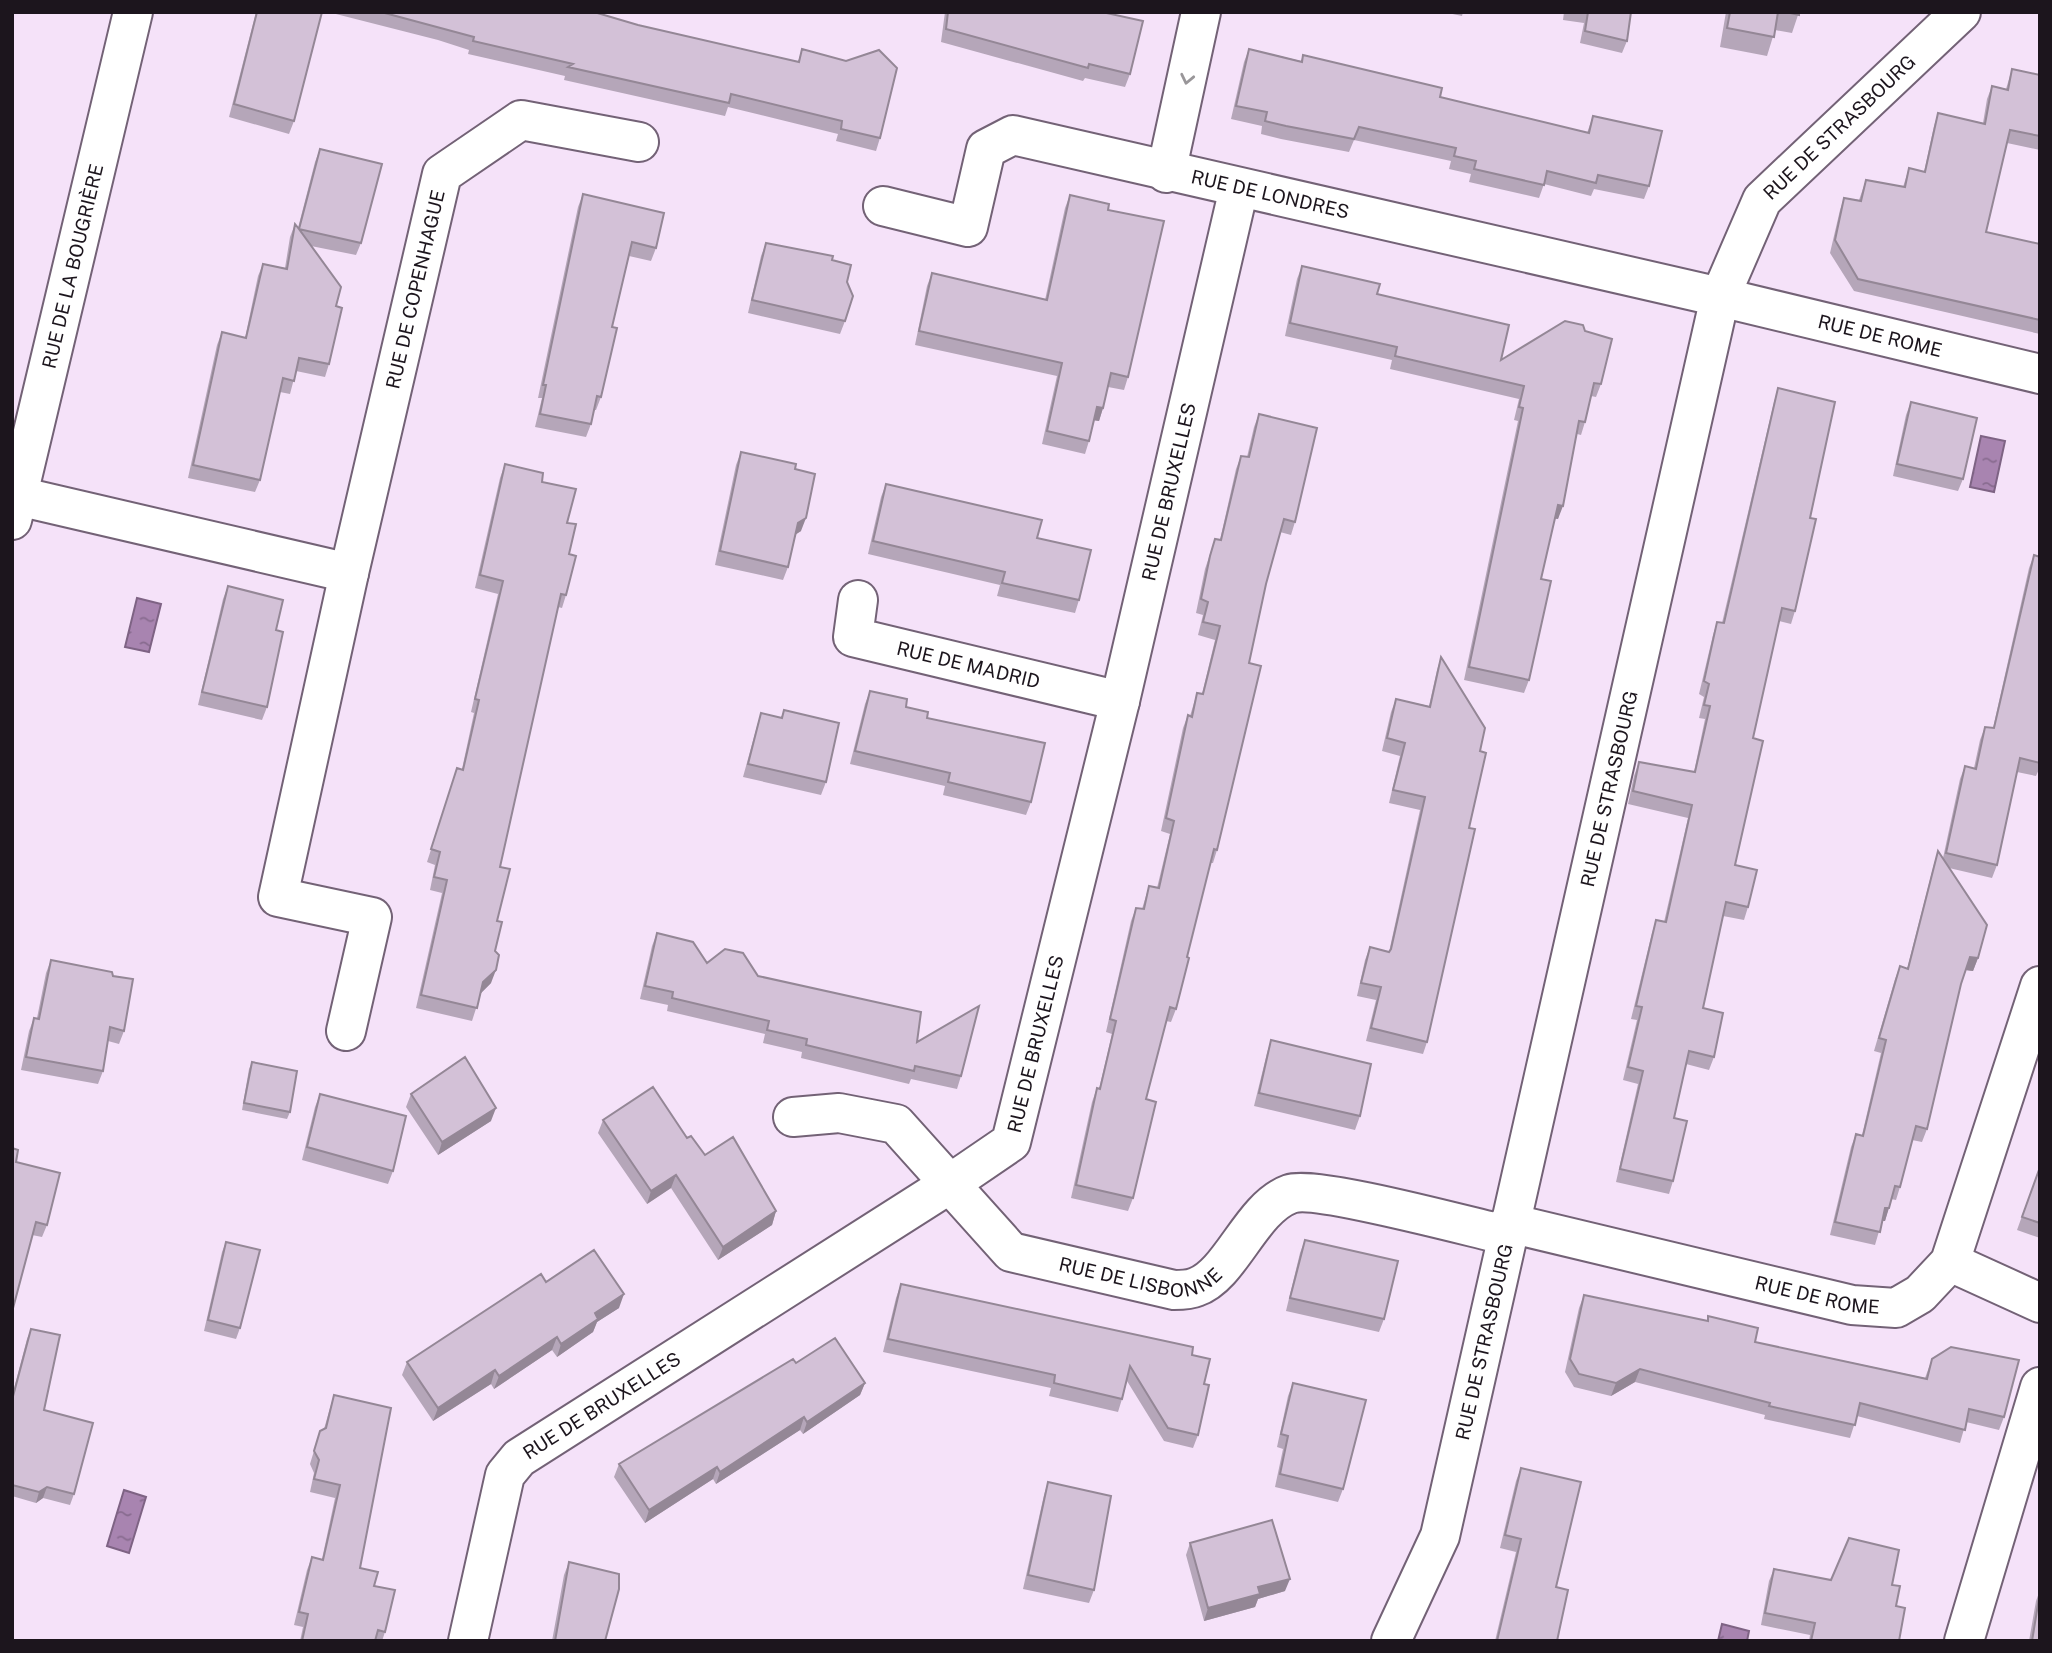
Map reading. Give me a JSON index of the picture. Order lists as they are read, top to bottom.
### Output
{
  "streets": {
    "street": [
      "RUE DE STRASBOURG",
      "RUE DE LONDRES",
      "RUE DE LA BOUGRIÈRE",
      "RUE DE COPENHAGUE",
      "RUE DE ROME",
      "RUE DE BRUXELLES",
      "RUE DE MADRID",
      "RUE DE LISBONNE"
    ]
  },
  "crossings": [
    ["RUE DE STRASBOURG", "RUE DE LONDRES"],
    ["RUE DE STRASBOURG", "RUE DE ROME"],
    ["RUE DE STRASBOURG", "RUE DE LISBONNE"],
    ["RUE DE LONDRES", "RUE DE ROME"],
    ["RUE DE LONDRES", "RUE DE BRUXELLES"],
    ["RUE DE ROME", "RUE DE LISBONNE"],
    ["RUE DE BRUXELLES", "RUE DE MADRID"],
    ["RUE DE BRUXELLES", "RUE DE LISBONNE"]
  ]
}
